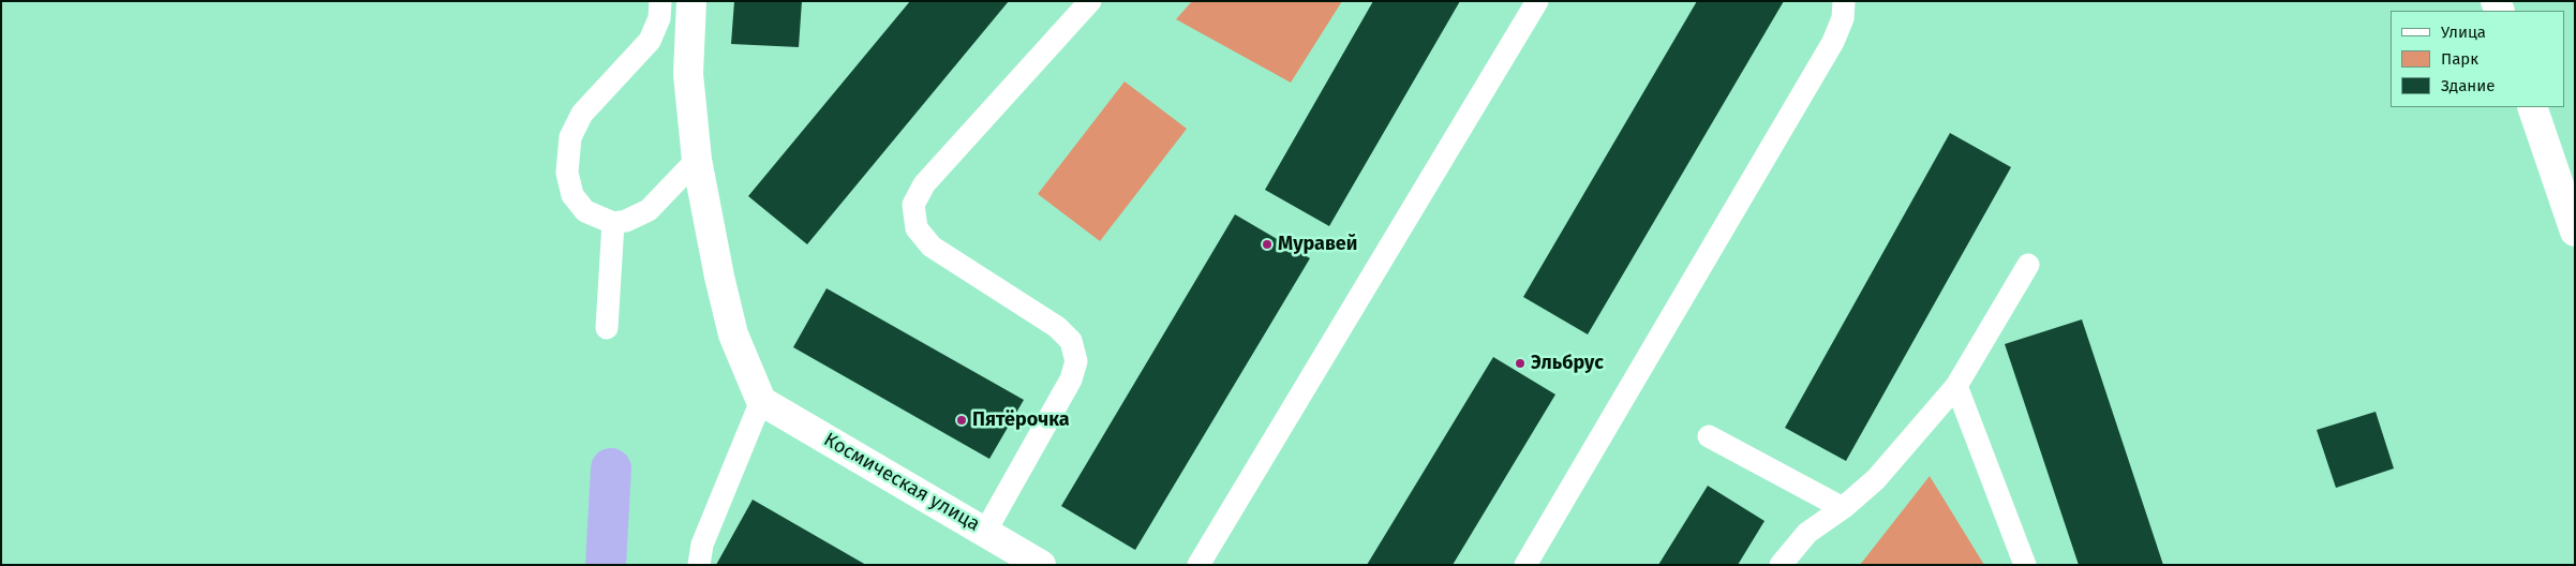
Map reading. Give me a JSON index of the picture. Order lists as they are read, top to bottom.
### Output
{
  "streets": {
    "street": ["Космическая улица"]
  },
  "places": ["Муравей", "Эльбрус", "Пятёрочка"],
  "legend": ["Улица", "Парк", "Здание"]
}
